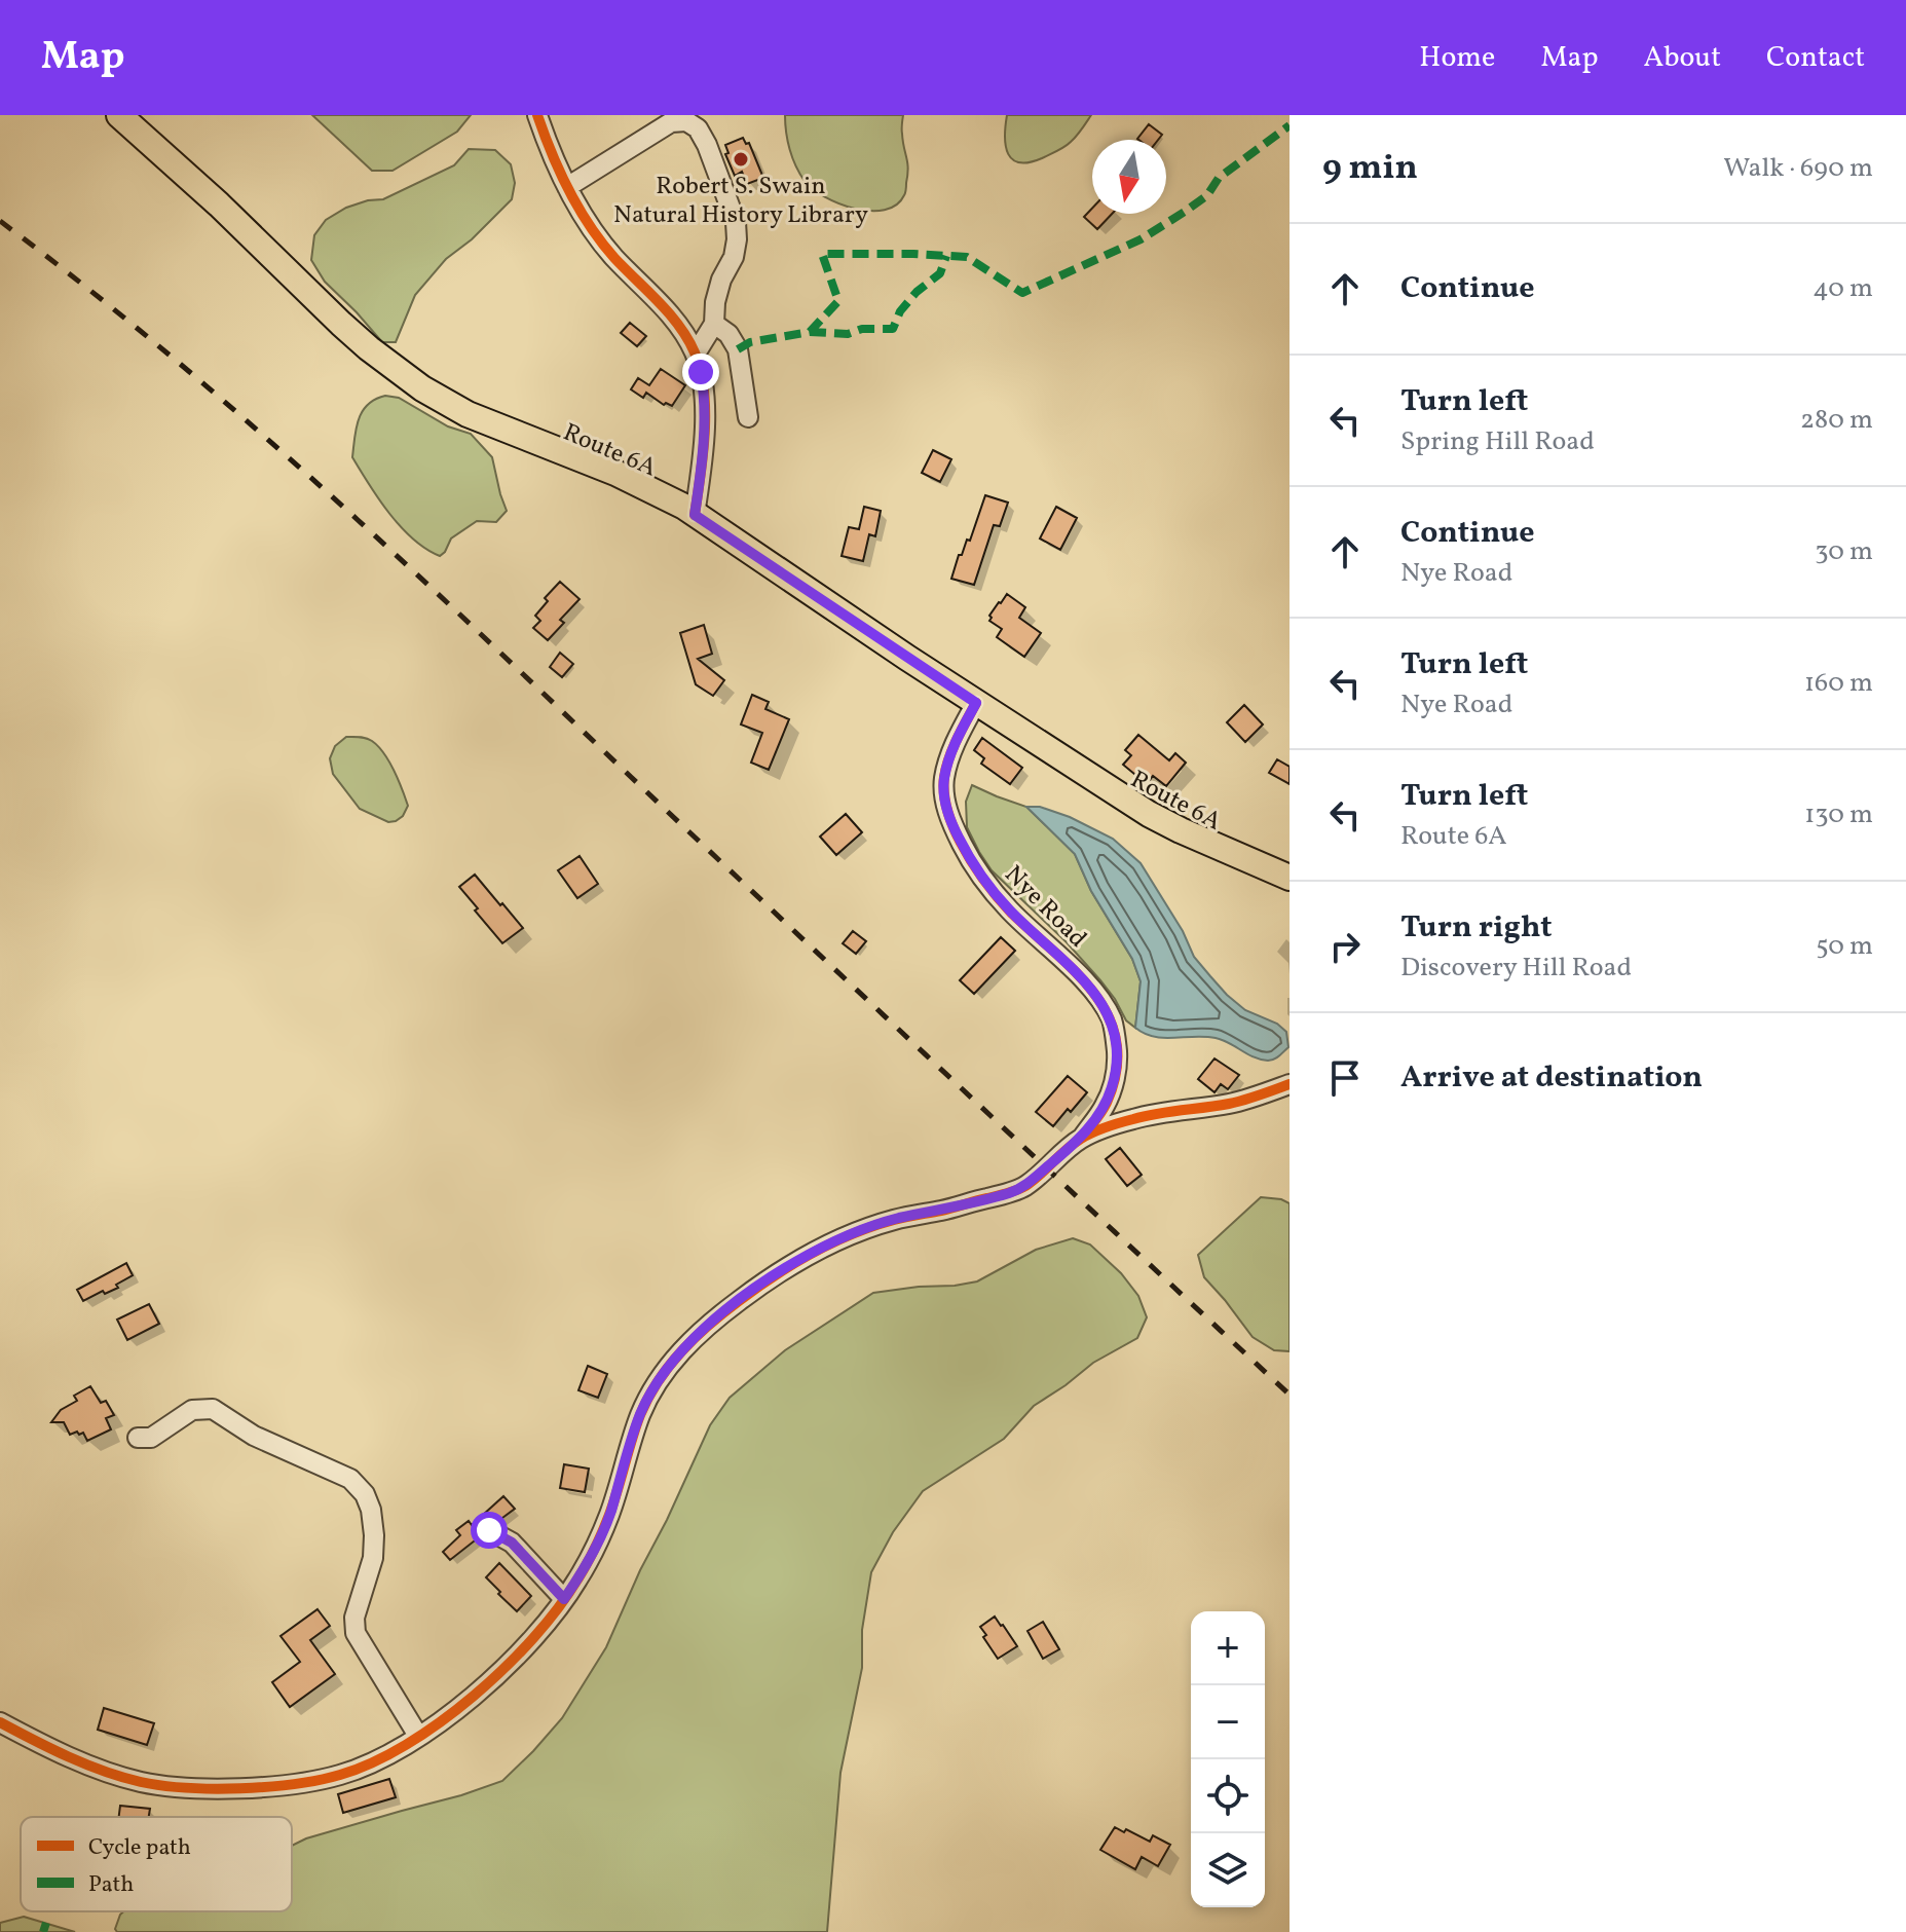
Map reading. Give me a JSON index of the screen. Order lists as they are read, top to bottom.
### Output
{
  "streets": {
    "main road": ["Route 6A"],
    "street": ["Nye Road"]
  },
  "crossings": [
    ["Route 6A", "Nye Road"]
  ],
  "places": ["Robert S. Swain Natural History Library"],
  "legend": ["Cycle path", "Path"],
  "north": "bottom",
  "page": {
    "header": "Map",
    "nav": [
      "Home",
      "Map",
      "About",
      "Contact"
    ],
    "heading": ["9 min", "Walk · 690 m"],
    "list": [
      ["Continue", "40 m"],
      ["Turn left", "Spring Hill Road", "280 m"],
      ["Continue", "Nye Road", "30 m"],
      ["Turn left", "Nye Road", "160 m"],
      ["Turn left", "Route 6A", "130 m"],
      ["Turn right", "Discovery Hill Road", "50 m"],
      "Arrive at destination"
    ],
    "map_buttons": ["+", "−"]
  }
}
